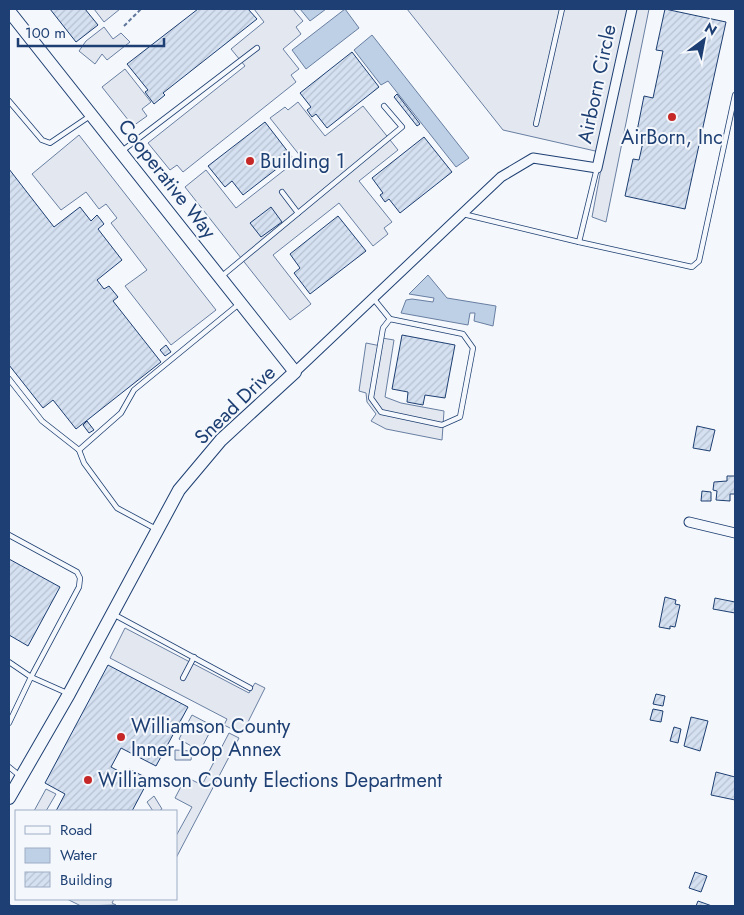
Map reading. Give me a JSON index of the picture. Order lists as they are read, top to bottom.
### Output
{
  "streets": {
    "street": ["Airborn Circle", "Cooperative Way", "Snead Drive"]
  },
  "crossings": [
    ["Airborn Circle", "Snead Drive"],
    ["Cooperative Way", "Snead Drive"]
  ],
  "places": [
    "AirBorn, Inc",
    "Building 1",
    "Williamson County Inner Loop Annex",
    "Williamson County Elections Department"
  ],
  "legend": ["Road", "Water", "Building"],
  "scale_bar": "100 m",
  "north": "top right"
}
